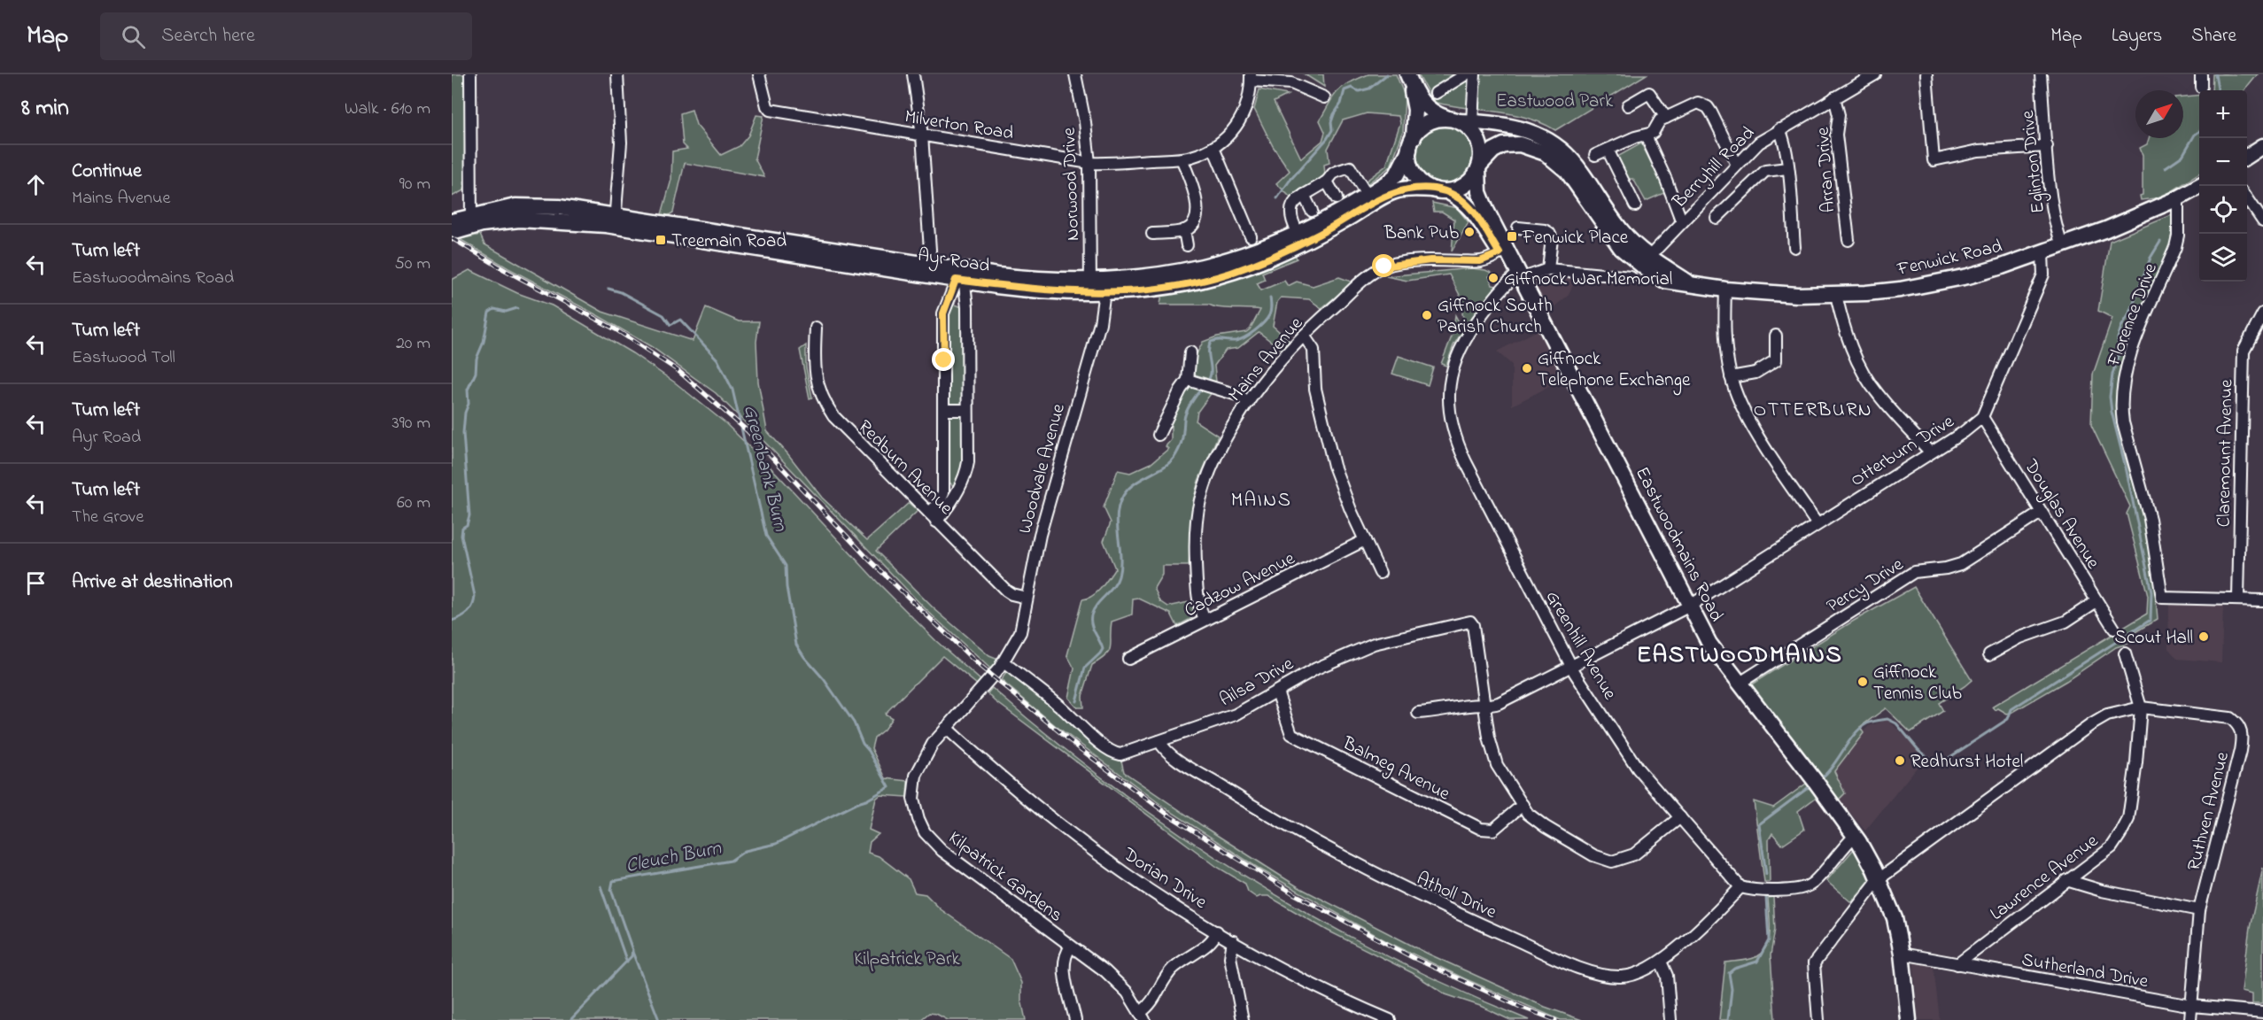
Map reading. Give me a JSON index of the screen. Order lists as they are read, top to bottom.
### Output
{
  "streets": {
    "main road": ["Fenwick Road", "Ayr Road", "Eastwoodmains Road"],
    "street": [
      "Milverton Road",
      "Eglinton Drive",
      "Berryhill Road",
      "Arran Drive",
      "Norwood Drive",
      "Florence Drive",
      "Mains Avenue",
      "Otterburn Drive",
      "Claremount Avenue",
      "Redburn Avenue",
      "Woodvale Avenue",
      "Douglas Avenue",
      "Cadzow Avenue",
      "Percy Drive",
      "Greenhill Avenue",
      "Ailsa Drive",
      "Balmeg Avenue",
      "Ruthven Avenue",
      "Kilpatrick Gardens",
      "Lawrence Avenue",
      "Dorian Drive",
      "Atholl Drive",
      "Sutherland Drive"
    ]
  },
  "crossings": [
    ["Milverton Road", "Norwood Drive"],
    ["Eglinton Drive", "Fenwick Road"],
    ["Berryhill Road", "Arran Drive"],
    ["Berryhill Road", "Fenwick Road"],
    ["Norwood Drive", "Ayr Road"],
    ["Norwood Drive", "Woodvale Avenue"],
    ["Fenwick Road", "Ayr Road"],
    ["Fenwick Road", "Florence Drive"],
    ["Fenwick Road", "Otterburn Drive"],
    ["Fenwick Road", "Eastwoodmains Road"],
    ["Ayr Road", "Woodvale Avenue"],
    ["Ayr Road", "Eastwoodmains Road"],
    ["Florence Drive", "Claremount Avenue"],
    ["Mains Avenue", "Eastwoodmains Road"],
    ["Mains Avenue", "Cadzow Avenue"],
    ["Otterburn Drive", "Douglas Avenue"],
    ["Otterburn Drive", "Eastwoodmains Road"],
    ["Otterburn Drive", "Greenhill Avenue"],
    ["Otterburn Drive", "Ailsa Drive"],
    ["Redburn Avenue", "Woodvale Avenue"],
    ["Woodvale Avenue", "Ailsa Drive"],
    ["Woodvale Avenue", "Kilpatrick Gardens"],
    ["Douglas Avenue", "Percy Drive"],
    ["Eastwoodmains Road", "Percy Drive"],
    ["Eastwoodmains Road", "Greenhill Avenue"],
    ["Eastwoodmains Road", "Sutherland Drive"],
    ["Greenhill Avenue", "Atholl Drive"],
    ["Ailsa Drive", "Balmeg Avenue"],
    ["Ailsa Drive", "Kilpatrick Gardens"],
    ["Ailsa Drive", "Atholl Drive"],
    ["Ruthven Avenue", "Lawrence Avenue"],
    ["Ruthven Avenue", "Sutherland Drive"],
    ["Kilpatrick Gardens", "Dorian Drive"],
    ["Lawrence Avenue", "Sutherland Drive"]
  ],
  "districts": ["OTTERBURN", "MAINS", "EASTWOODMAINS"],
  "water": ["Greenbank Burn", "Cleuch Burn"],
  "parks": ["Eastwood Park", "Kilpatrick Park"],
  "places": {
    "other": [
      "Bank Pub",
      "Giffnock War Memorial",
      "Giffnock South Parish Church",
      "Giffnock Telephone Exchange",
      "Scout Hall",
      "Giffnock Tennis Club",
      "Redhurst Hotel"
    ],
    "transit": ["Fenwick Place", "Treemain Road"]
  },
  "north": "top right",
  "page": {
    "header": "Map",
    "search": "Search here",
    "nav": ["Map", "Layers", "Share"],
    "heading": ["8 min", "Walk · 610 m"],
    "map_buttons": ["+", "−"],
    "list": [
      ["Continue", "Mains Avenue", "90 m"],
      ["Turn left", "Eastwoodmains Road", "50 m"],
      ["Turn left", "Eastwood Toll", "20 m"],
      ["Turn left", "Ayr Road", "390 m"],
      ["Turn left", "The Grove", "60 m"],
      "Arrive at destination"
    ]
  }
}
